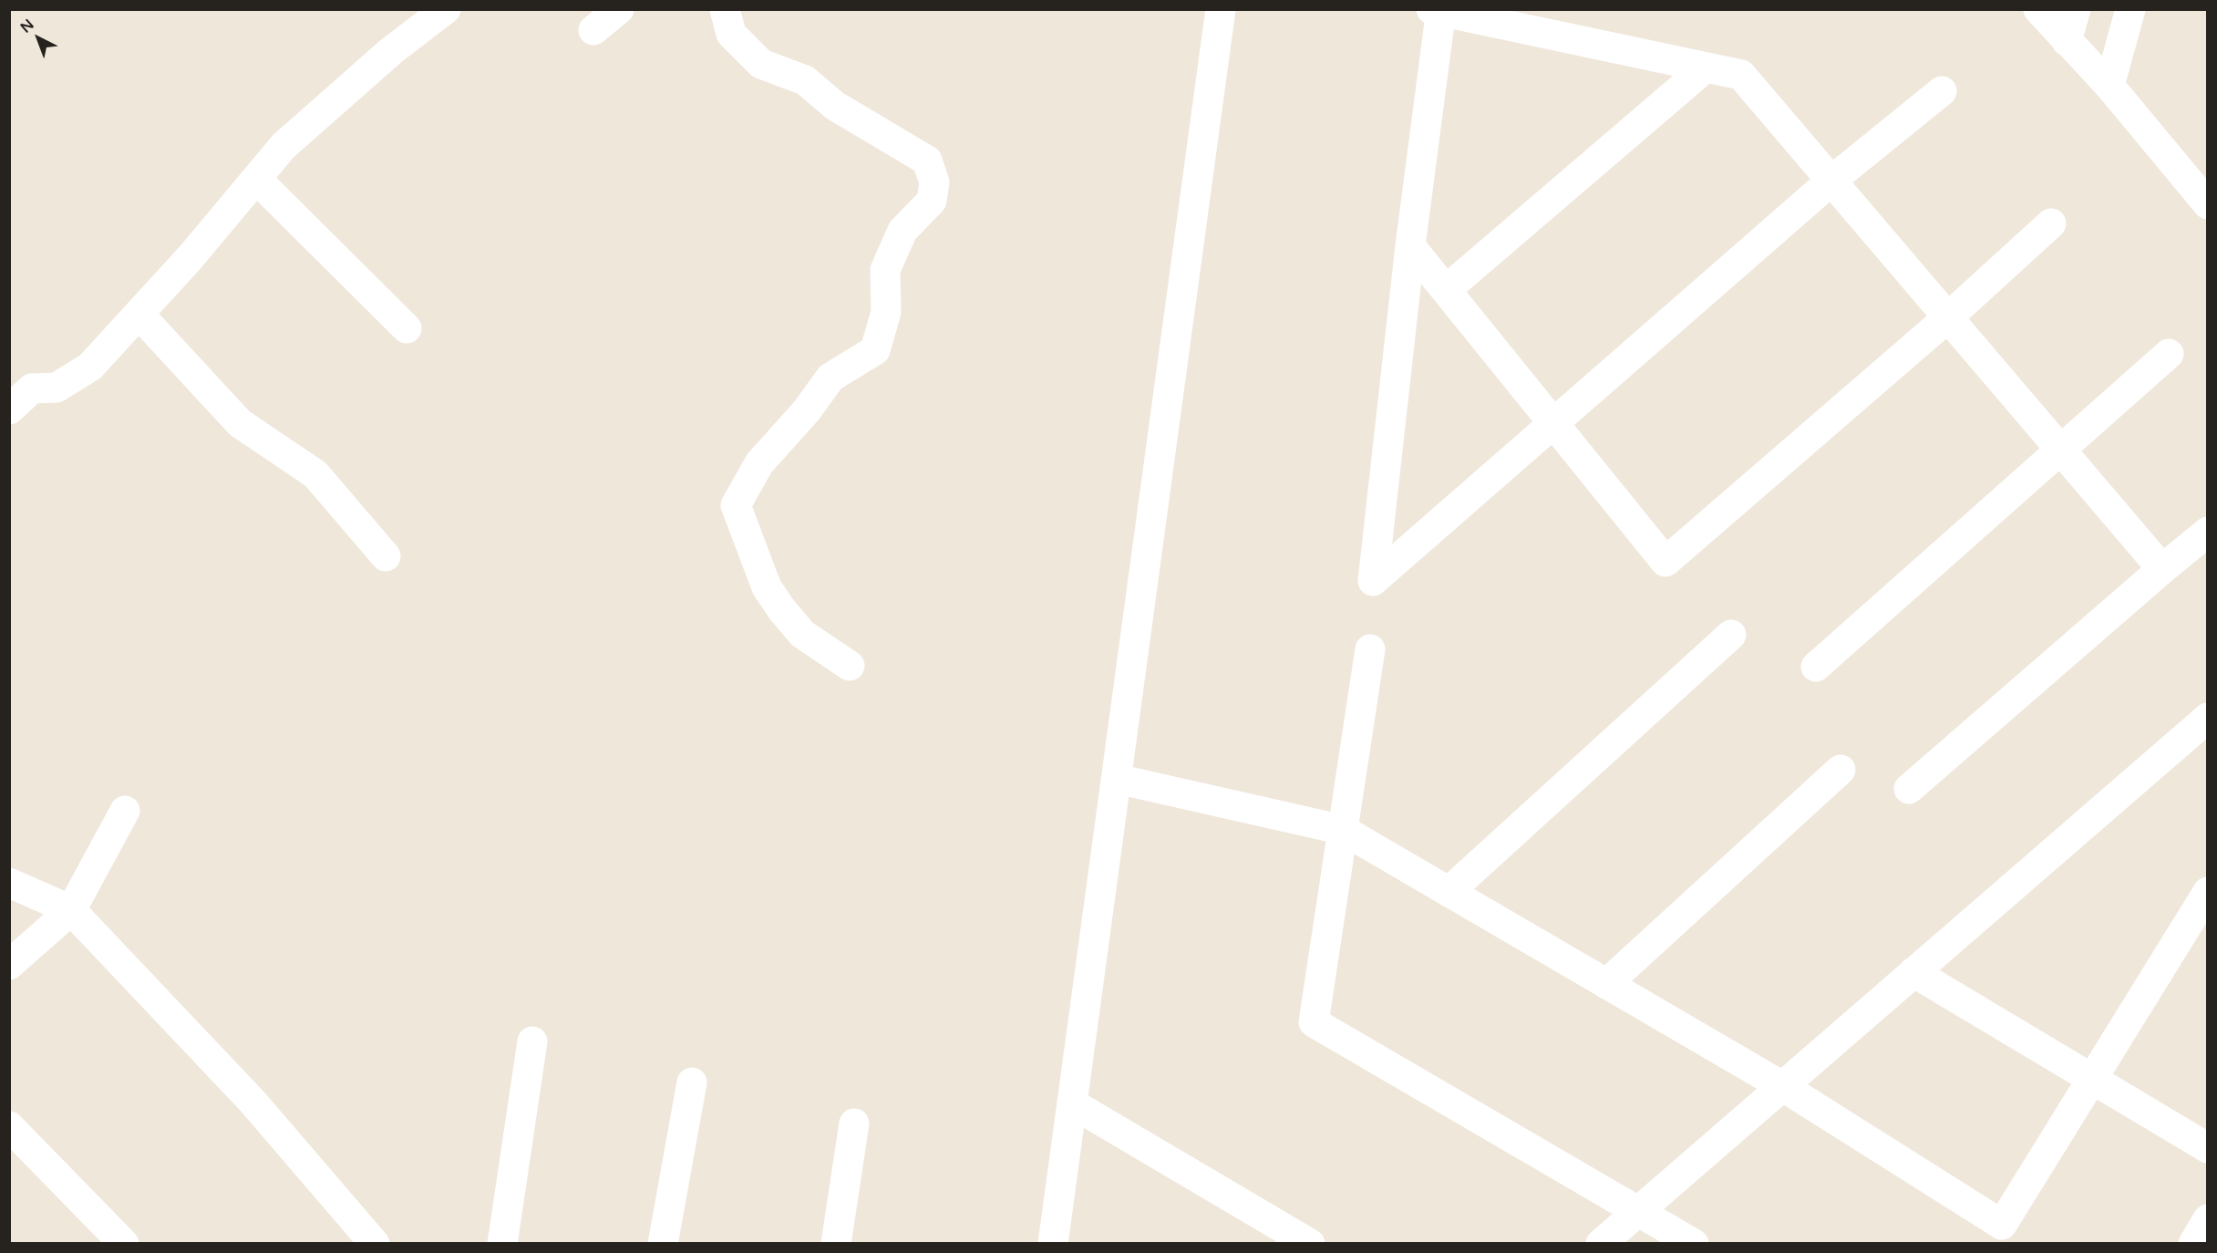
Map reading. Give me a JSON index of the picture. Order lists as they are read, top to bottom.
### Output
{
  "north": "top left"
}
